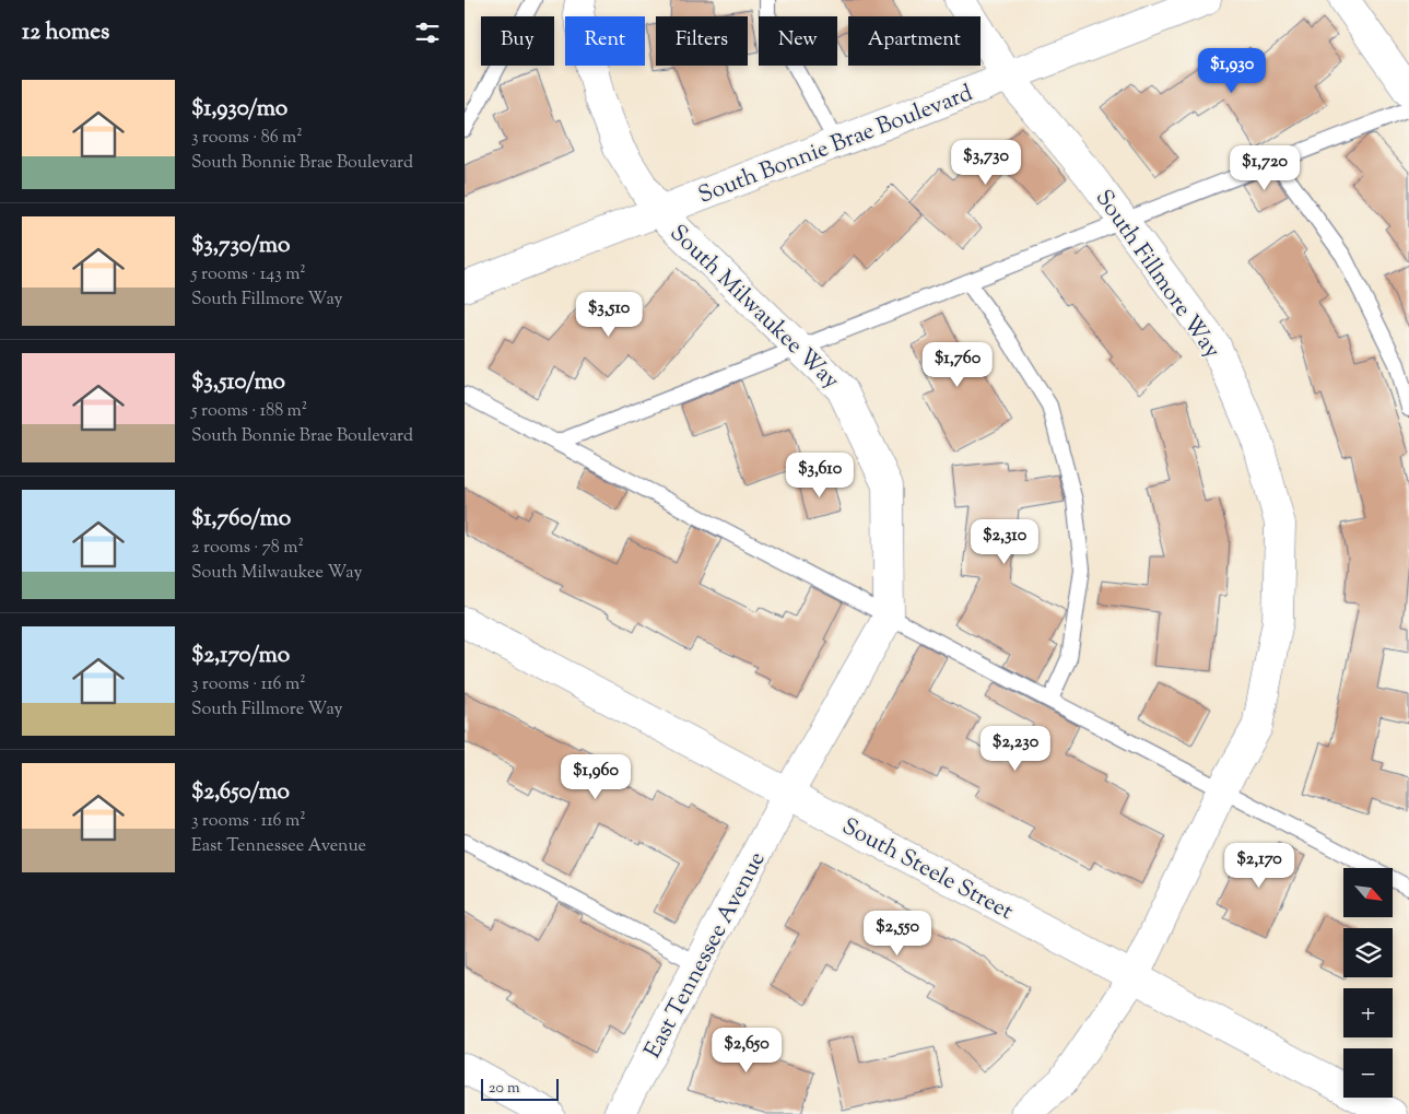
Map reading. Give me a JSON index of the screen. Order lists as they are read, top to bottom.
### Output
{
  "streets": {
    "street": [
      "South Bonnie Brae Boulevard",
      "South Fillmore Way",
      "South Milwaukee Way",
      "South Steele Street",
      "East Tennessee Avenue"
    ]
  },
  "crossings": [
    ["South Bonnie Brae Boulevard", "South Fillmore Way"],
    ["South Bonnie Brae Boulevard", "South Milwaukee Way"],
    ["South Fillmore Way", "South Steele Street"],
    ["South Steele Street", "East Tennessee Avenue"]
  ],
  "scale_bar": "20 m",
  "north": "bottom right",
  "page": {
    "heading": "12 homes",
    "chip": [
      "Buy",
      "Rent",
      "Filters",
      "New",
      "Apartment"
    ],
    "price": [
      "$1,930",
      "$3,730",
      "$1,720",
      "$3,510",
      "$1,760",
      "$3,610",
      "$2,310",
      "$2,230",
      "$1,960",
      "$2,170",
      "$2,550",
      "$2,650"
    ],
    "list": [
      {
        "name": "$1,930/mo",
        "note": "3 rooms · 86 m² · South Bonnie Brae Boulevard"
      },
      {
        "name": "$3,730/mo",
        "note": "5 rooms · 143 m² · South Fillmore Way"
      },
      {
        "name": "$3,510/mo",
        "note": "5 rooms · 188 m² · South Bonnie Brae Boulevard"
      },
      {
        "name": "$1,760/mo",
        "note": "2 rooms · 78 m² · South Milwaukee Way"
      },
      {
        "name": "$2,170/mo",
        "note": "3 rooms · 116 m² · South Fillmore Way"
      },
      {
        "name": "$2,650/mo",
        "note": "3 rooms · 116 m² · East Tennessee Avenue"
      }
    ],
    "map_buttons": ["+", "−"],
    "scale": "20 m"
  }
}
